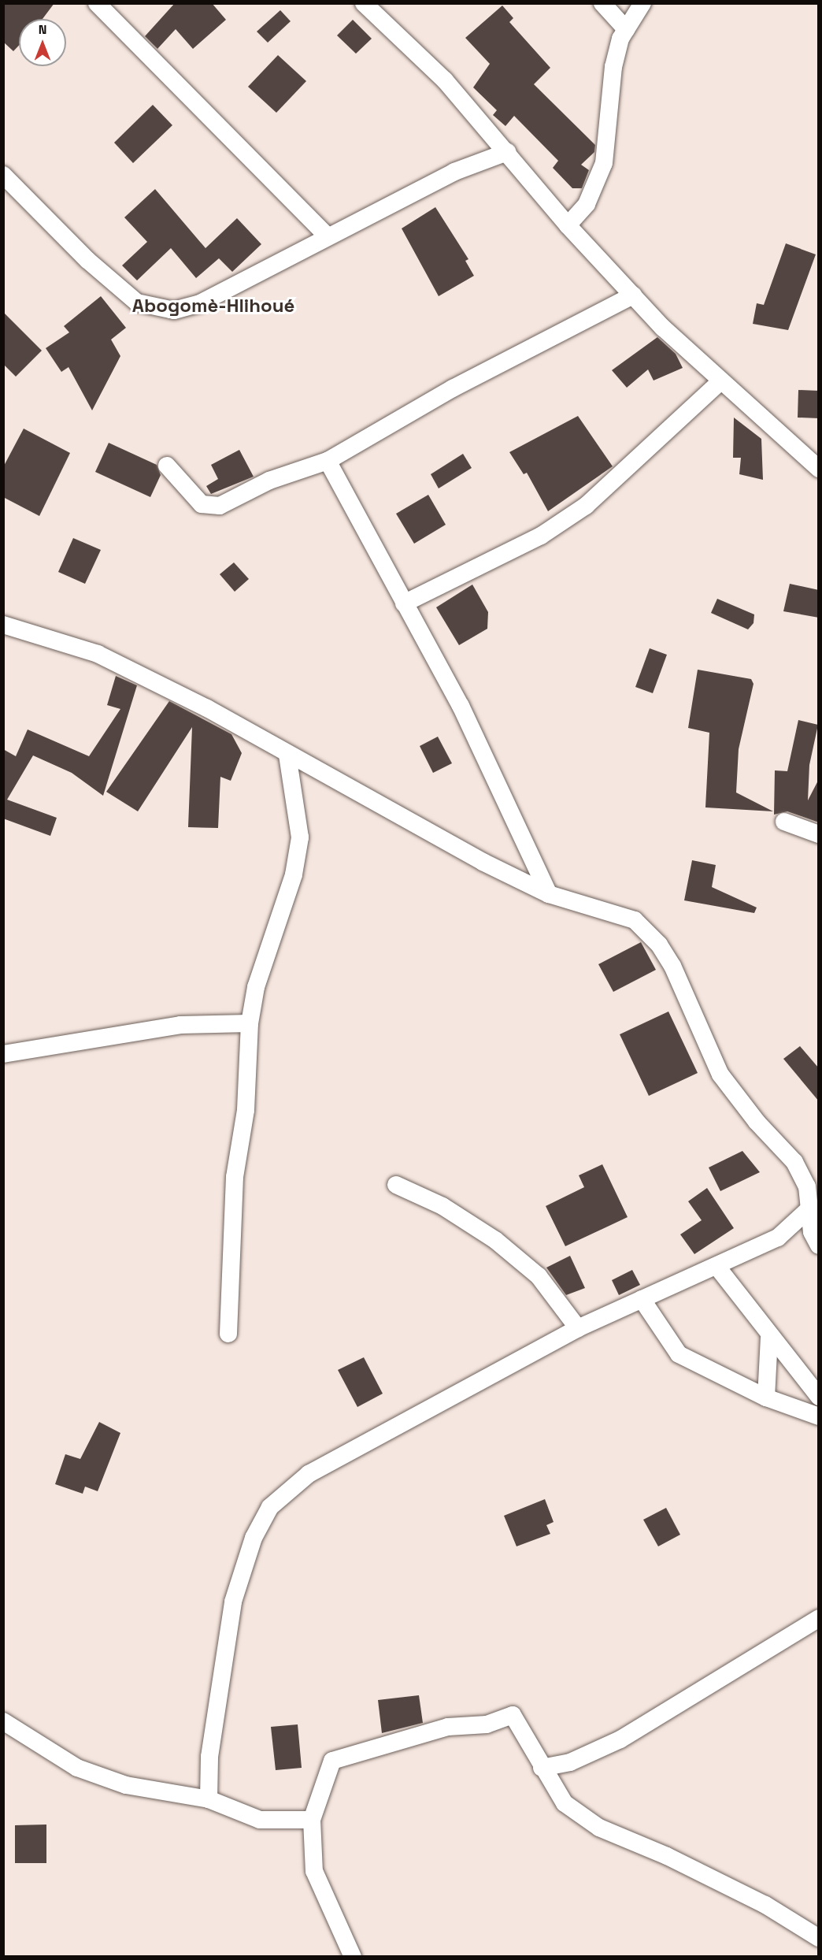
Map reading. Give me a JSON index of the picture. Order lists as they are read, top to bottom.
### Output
{
  "districts": ["Abogomè-Hlihoué"],
  "north": "top"
}
